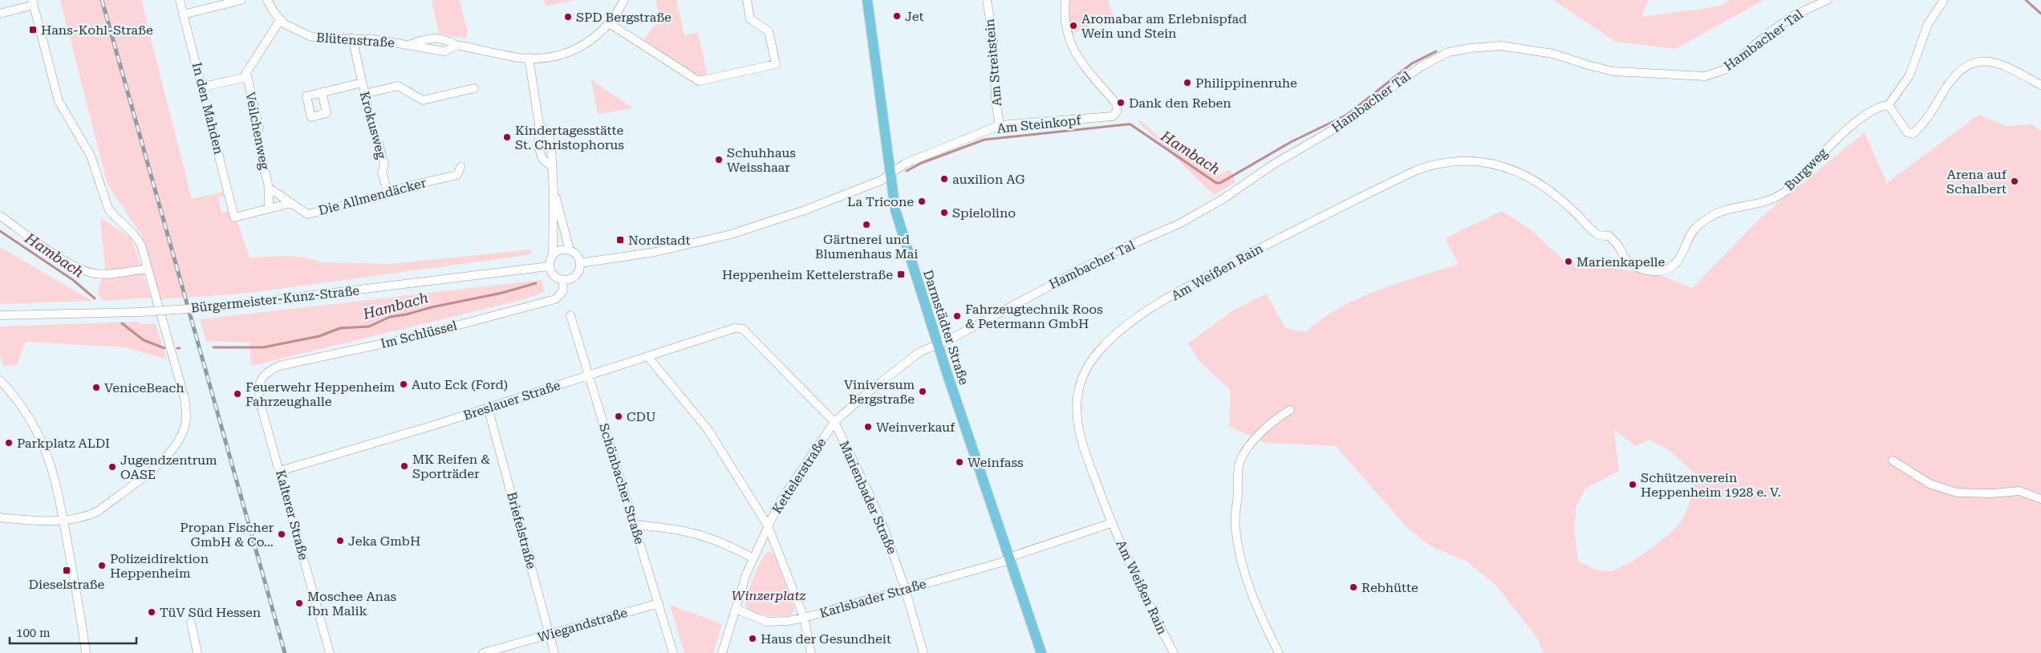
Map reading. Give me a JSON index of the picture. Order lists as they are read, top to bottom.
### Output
{
  "streets": {
    "main road": ["Darmstädter Straße"],
    "street": [
      "Blütenstraße",
      "Hambacher Tal",
      "Am Streitstein",
      "In den Mahden",
      "Am Steinkopf",
      "Krokusweg",
      "Veilchenweg",
      "Burgweg",
      "Die Allmendäcker",
      "Am Weißen Rain",
      "Bürgermeister-Kunz-Straße",
      "Im Schlüssel",
      "Breslauer Straße",
      "Kettelerstraße",
      "Schönbacher Straße",
      "Marienbader Straße",
      "Kalterer Straße",
      "Briefelstraße",
      "Karlsbader Straße",
      "Wiegandstraße"
    ]
  },
  "crossings": [
    ["Blütenstraße", "Krokusweg"],
    ["Hambacher Tal", "Darmstädter Straße"],
    ["Hambacher Tal", "Kettelerstraße"],
    ["Am Streitstein", "Am Steinkopf"],
    ["In den Mahden", "Veilchenweg"],
    ["Am Steinkopf", "Darmstädter Straße"],
    ["Krokusweg", "Die Allmendäcker"],
    ["Veilchenweg", "Die Allmendäcker"],
    ["Burgweg", "Am Weißen Rain"],
    ["Am Weißen Rain", "Karlsbader Straße"],
    ["Bürgermeister-Kunz-Straße", "Im Schlüssel"],
    ["Darmstädter Straße", "Kettelerstraße"],
    ["Darmstädter Straße", "Karlsbader Straße"],
    ["Im Schlüssel", "Kalterer Straße"],
    ["Breslauer Straße", "Schönbacher Straße"],
    ["Breslauer Straße", "Marienbader Straße"],
    ["Breslauer Straße", "Kalterer Straße"],
    ["Breslauer Straße", "Briefelstraße"],
    ["Kettelerstraße", "Marienbader Straße"],
    ["Kettelerstraße", "Karlsbader Straße"],
    ["Schönbacher Straße", "Wiegandstraße"],
    ["Marienbader Straße", "Karlsbader Straße"],
    ["Briefelstraße", "Wiegandstraße"]
  ],
  "water": ["Hambach"],
  "parks": ["Winzerplatz"],
  "places": {
    "other": [
      "Jet",
      "SPD Bergstraße",
      "Aromabar am Erlebnispfad Wein und Stein",
      "Philippinenruhe",
      "Dank den Reben",
      "Kindertagesstätte St. Christophorus",
      "Schuhhaus Weisshaar",
      "auxilion AG",
      "Arena auf Schalbert",
      "La Tricone",
      "Spielolino",
      "Gärtnerei und Blumenhaus Mai",
      "Marienkapelle",
      "Fahrzeugtechnik Roos & Petermann GmbH",
      "Auto Eck (Ford)",
      "VeniceBeach",
      "Viniversum Bergstraße",
      "Feuerwehr Heppenheim Fahrzeughalle",
      "CDU",
      "Weinverkauf",
      "Parkplatz ALDI",
      "Weinfass",
      "MK Reifen & Sporträder",
      "Jugendzentrum OASE",
      "Schützenverein Heppenheim 1928 e. V.",
      "Propan Fischer GmbH & Co...",
      "Jeka GmbH",
      "Polizeidirektion Heppenheim",
      "Rebhütte",
      "Moschee Anas Ibn Malik",
      "TüV Süd Hessen",
      "Haus der Gesundheit"
    ],
    "transit": [
      "Hans-Kohl-Straße",
      "Nordstadt",
      "Heppenheim Kettelerstraße",
      "Dieselstraße"
    ]
  },
  "scale_bar": "100 m"
}
